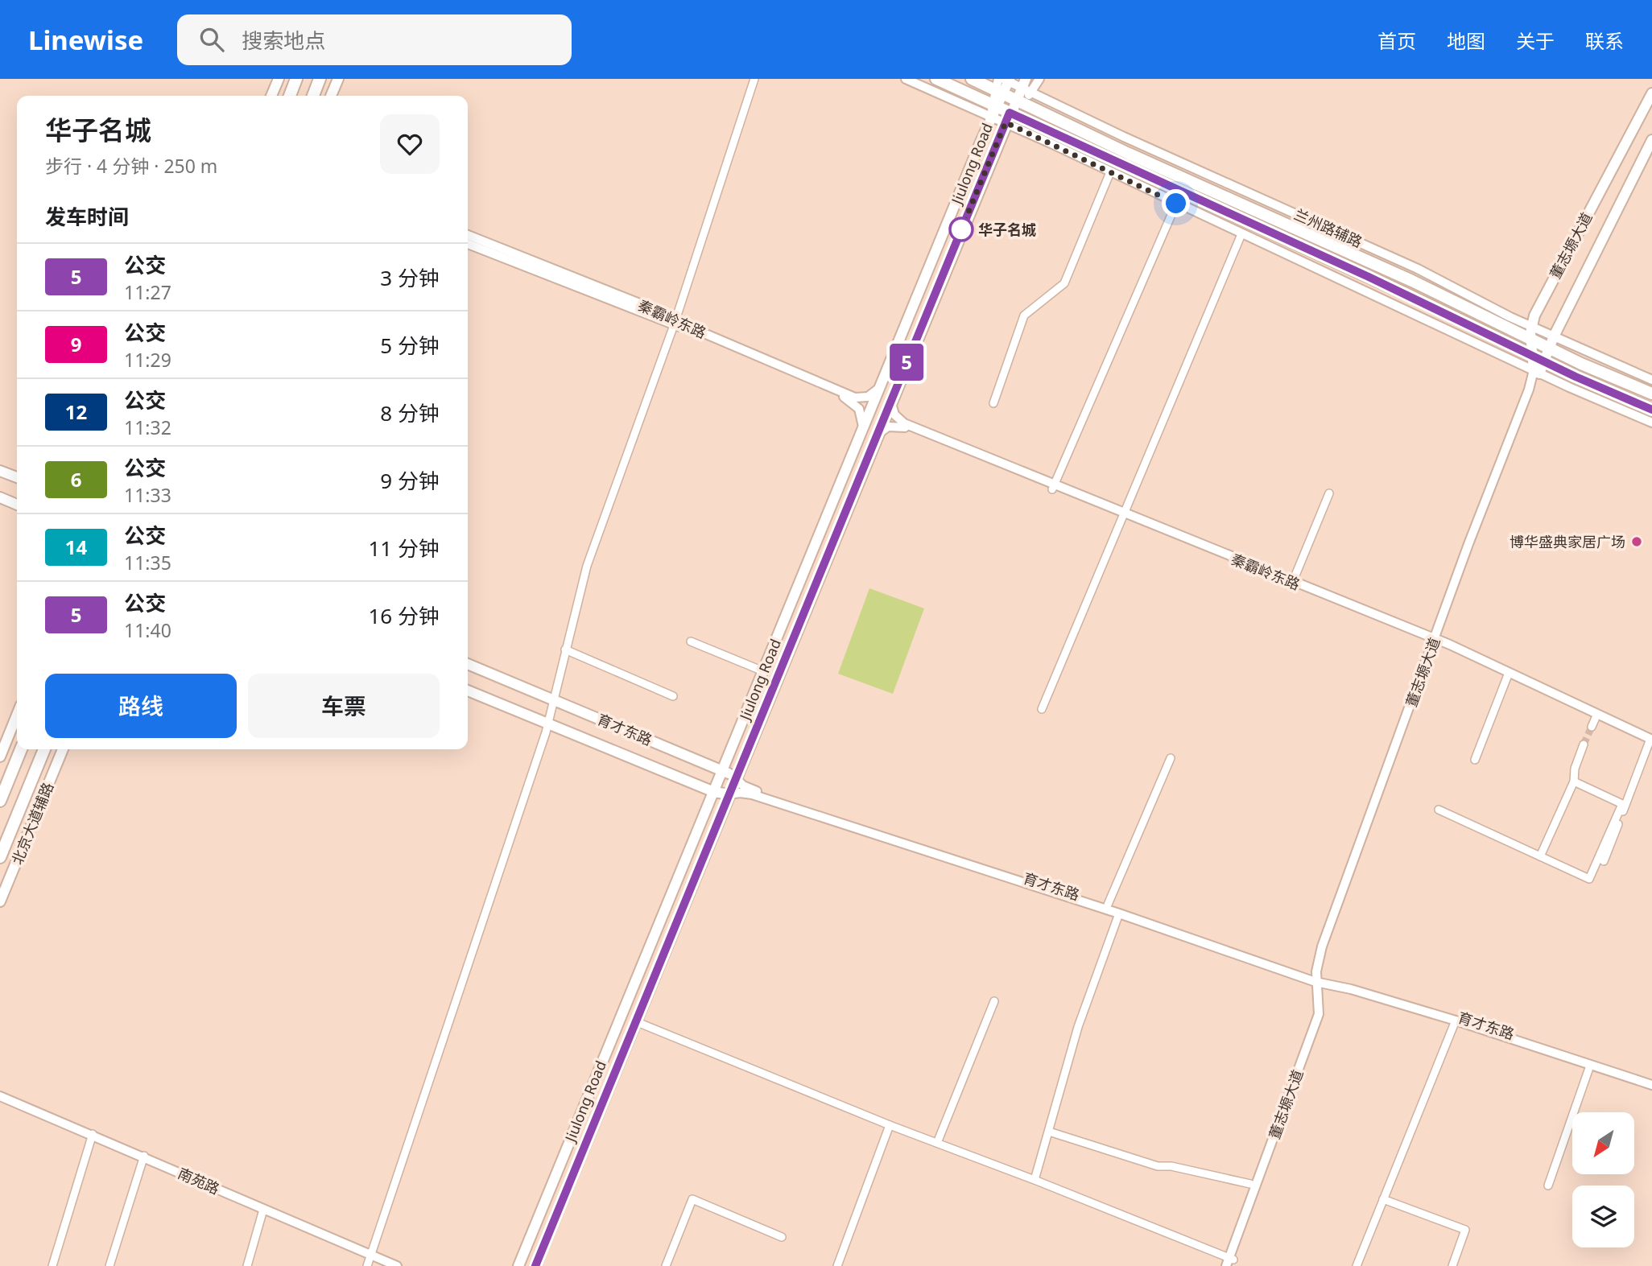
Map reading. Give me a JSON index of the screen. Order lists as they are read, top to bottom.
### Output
{
  "streets": {
    "main road": [
      "Jiulong Road",
      "董志塬大道",
      "育才东路",
      "北京大道辅路"
    ],
    "street": ["兰州路辅路", "秦霸岭东路", "南苑路"]
  },
  "crossings": [
    ["Jiulong Road", "兰州路辅路"],
    ["Jiulong Road", "秦霸岭东路"],
    ["Jiulong Road", "育才东路"],
    ["兰州路辅路", "董志塬大道"],
    ["董志塬大道", "秦霸岭东路"],
    ["董志塬大道", "育才东路"]
  ],
  "places": ["华子名城", "博华盛典家居广场"],
  "lines": ["bus line 5"],
  "north": "bottom left",
  "page": {
    "header": "Linewise",
    "search": "搜索地点",
    "nav": [
      "首页",
      "地图",
      "关于",
      "联系"
    ],
    "on_map": "5",
    "heading": [
      ["华子名城", "步行 · 4 分钟 · 250 m"],
      "发车时间"
    ],
    "list": [
      {
        "mark": "5",
        "name": "公交",
        "note": "11:27",
        "value": "3 分钟"
      },
      {
        "mark": "9",
        "name": "公交",
        "note": "11:29",
        "value": "5 分钟"
      },
      {
        "mark": "12",
        "name": "公交",
        "note": "11:32",
        "value": "8 分钟"
      },
      {
        "mark": "6",
        "name": "公交",
        "note": "11:33",
        "value": "9 分钟"
      },
      {
        "mark": "14",
        "name": "公交",
        "note": "11:35",
        "value": "11 分钟"
      },
      {
        "mark": "5",
        "name": "公交",
        "note": "11:40",
        "value": "16 分钟"
      }
    ],
    "buttons": ["路线", "车票"]
  }
}
